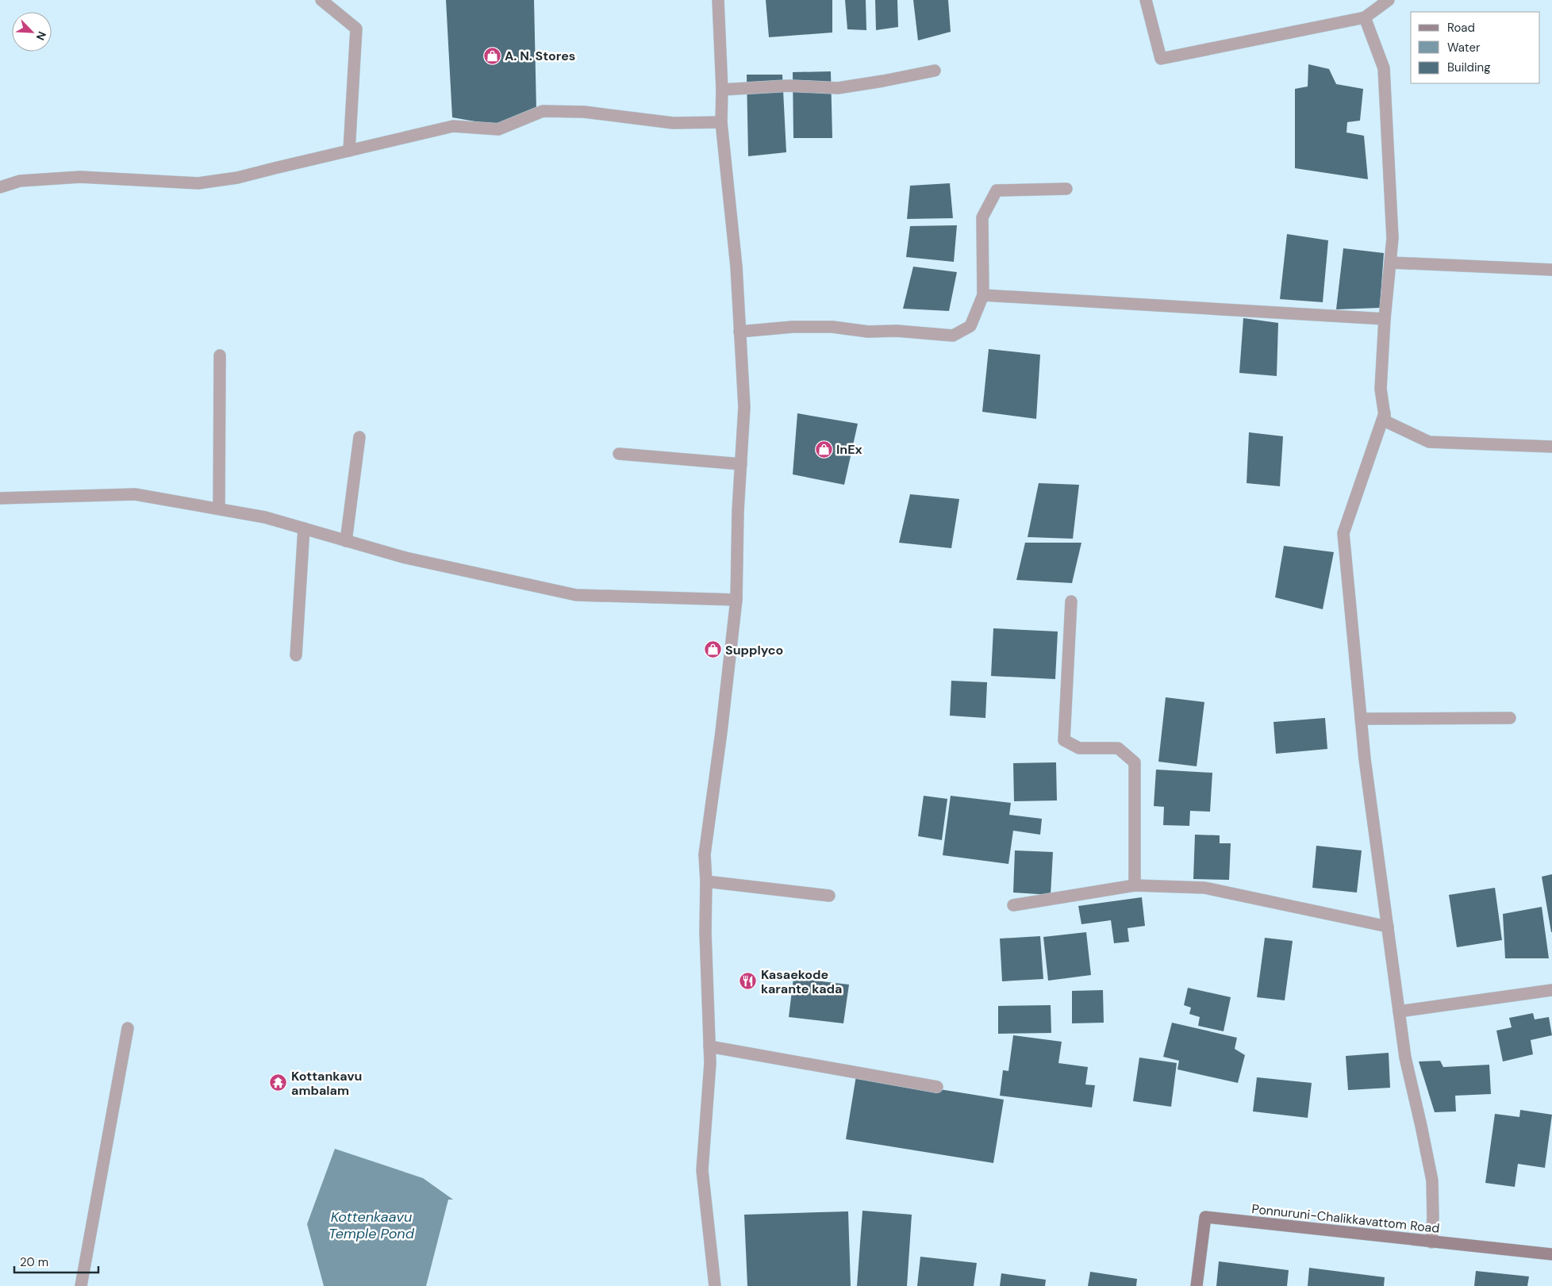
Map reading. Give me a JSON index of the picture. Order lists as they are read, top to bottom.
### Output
{
  "streets": {
    "street": ["Ponnuruni-Chalikkavattom Road"]
  },
  "water": ["Kottenkaavu Temple Pond"],
  "places": {
    "shop": ["A. N. Stores", "InEx", "Supplyco"],
    "restaurant": ["Kasaekode karante kada"],
    "temple": ["Kottankavu ambalam"]
  },
  "legend": ["Road", "Water", "Building"],
  "scale_bar": "20 m",
  "north": "bottom right"
}
